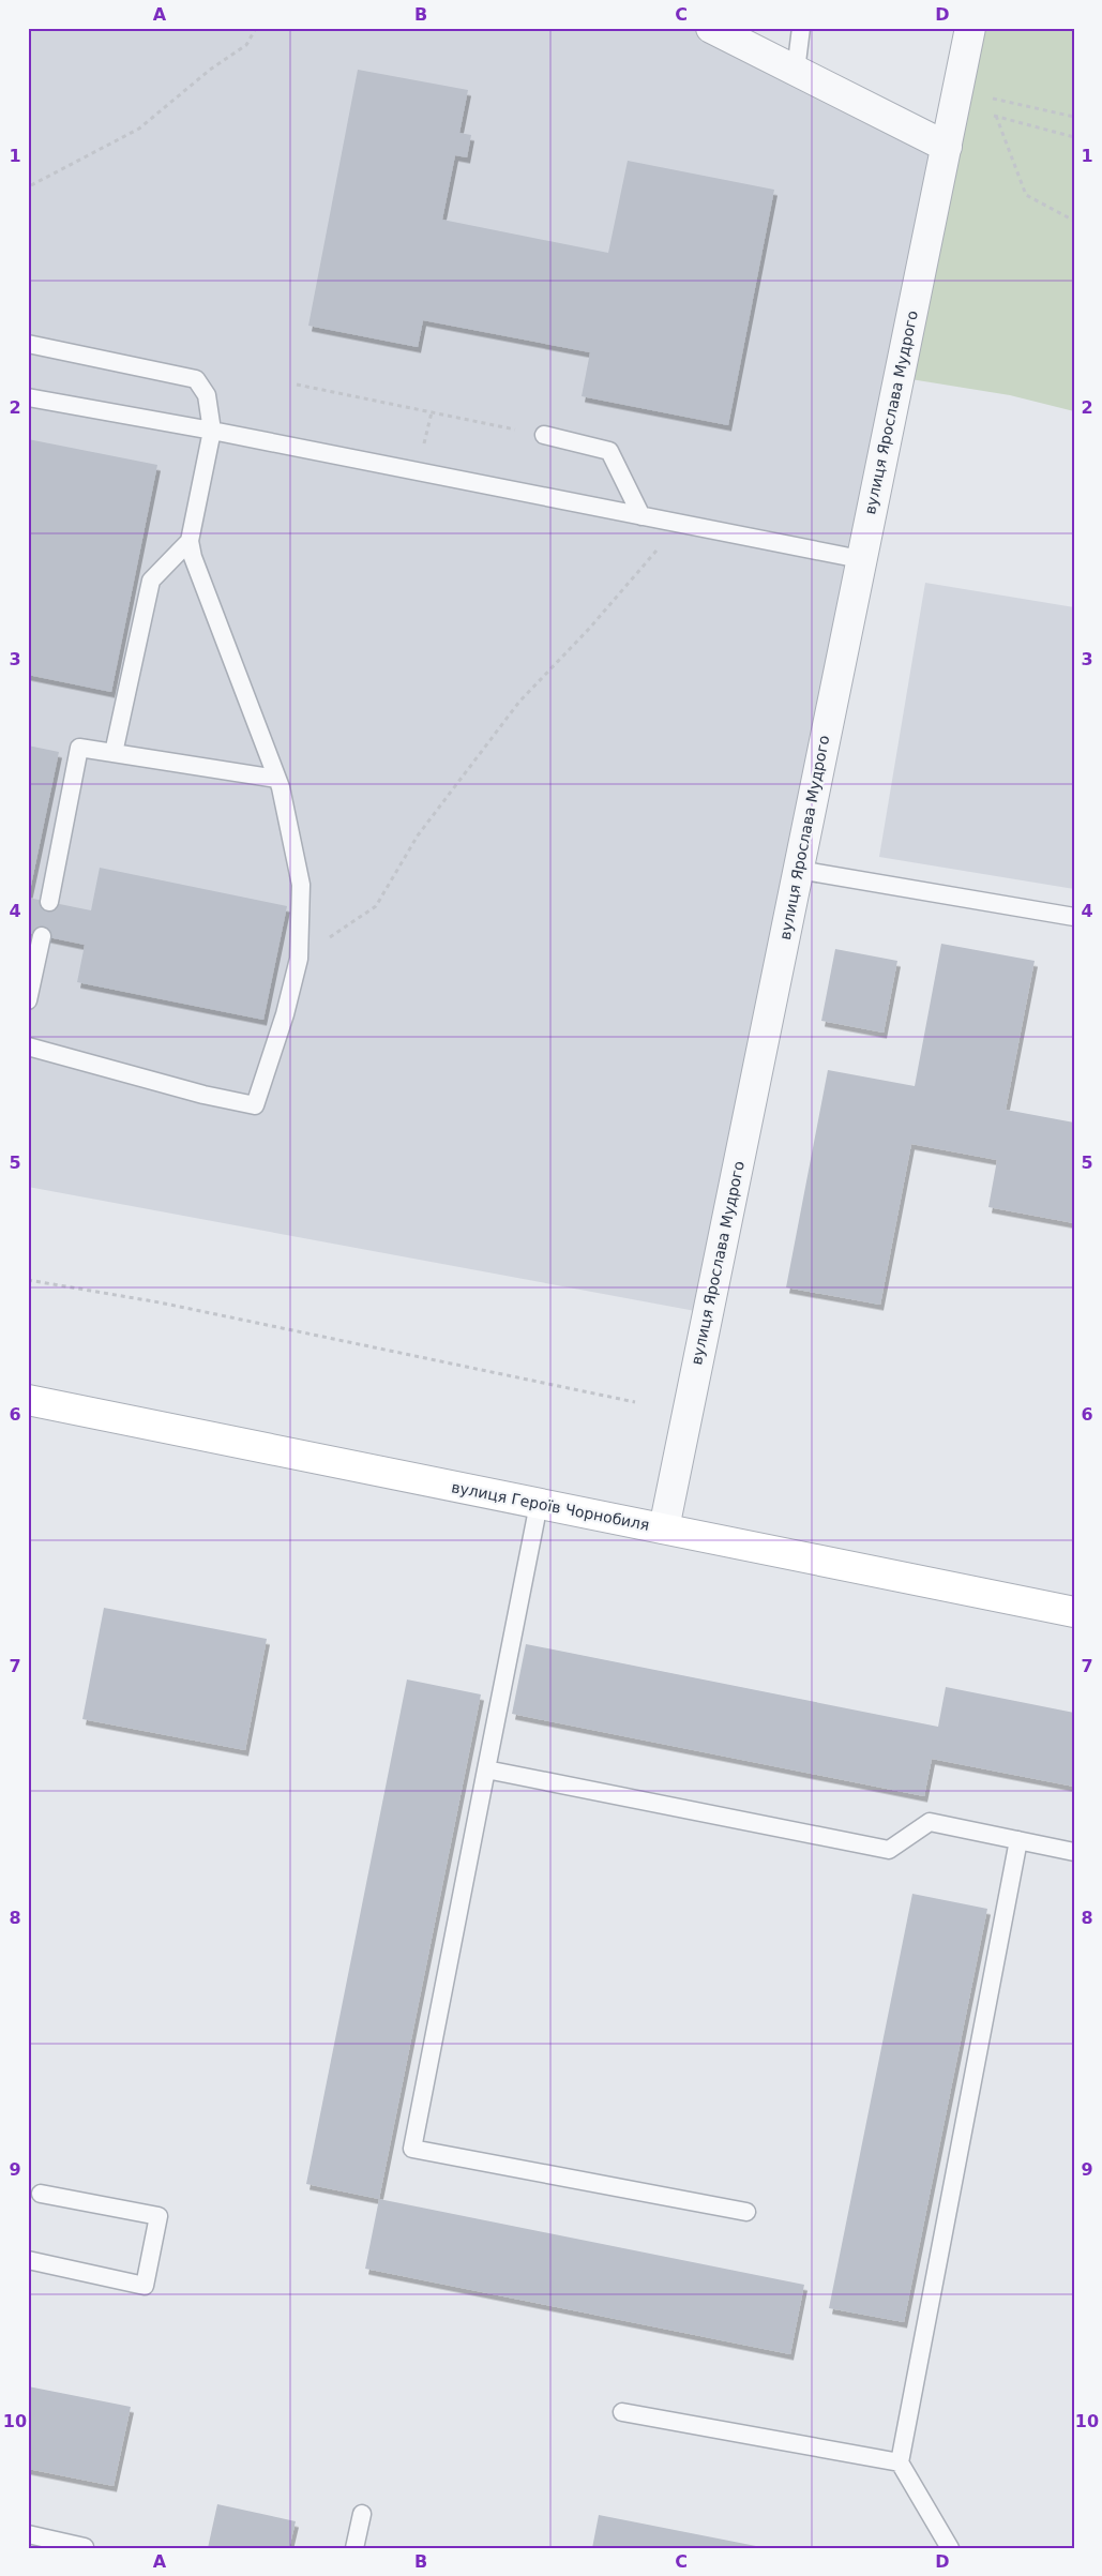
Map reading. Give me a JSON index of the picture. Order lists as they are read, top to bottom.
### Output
{
  "streets": {
    "street": ["вулиця Ярослава Мудрого", "вулиця Героїв Чорнобиля"]
  },
  "crossings": [
    ["вулиця Ярослава Мудрого", "вулиця Героїв Чорнобиля"]
  ],
  "grid": {
    "columns": [
      "A",
      "B",
      "C",
      "D"
    ],
    "rows": [
      "1",
      "2",
      "3",
      "4",
      "5",
      "6",
      "7",
      "8",
      "9",
      "10"
    ]
  }
}
